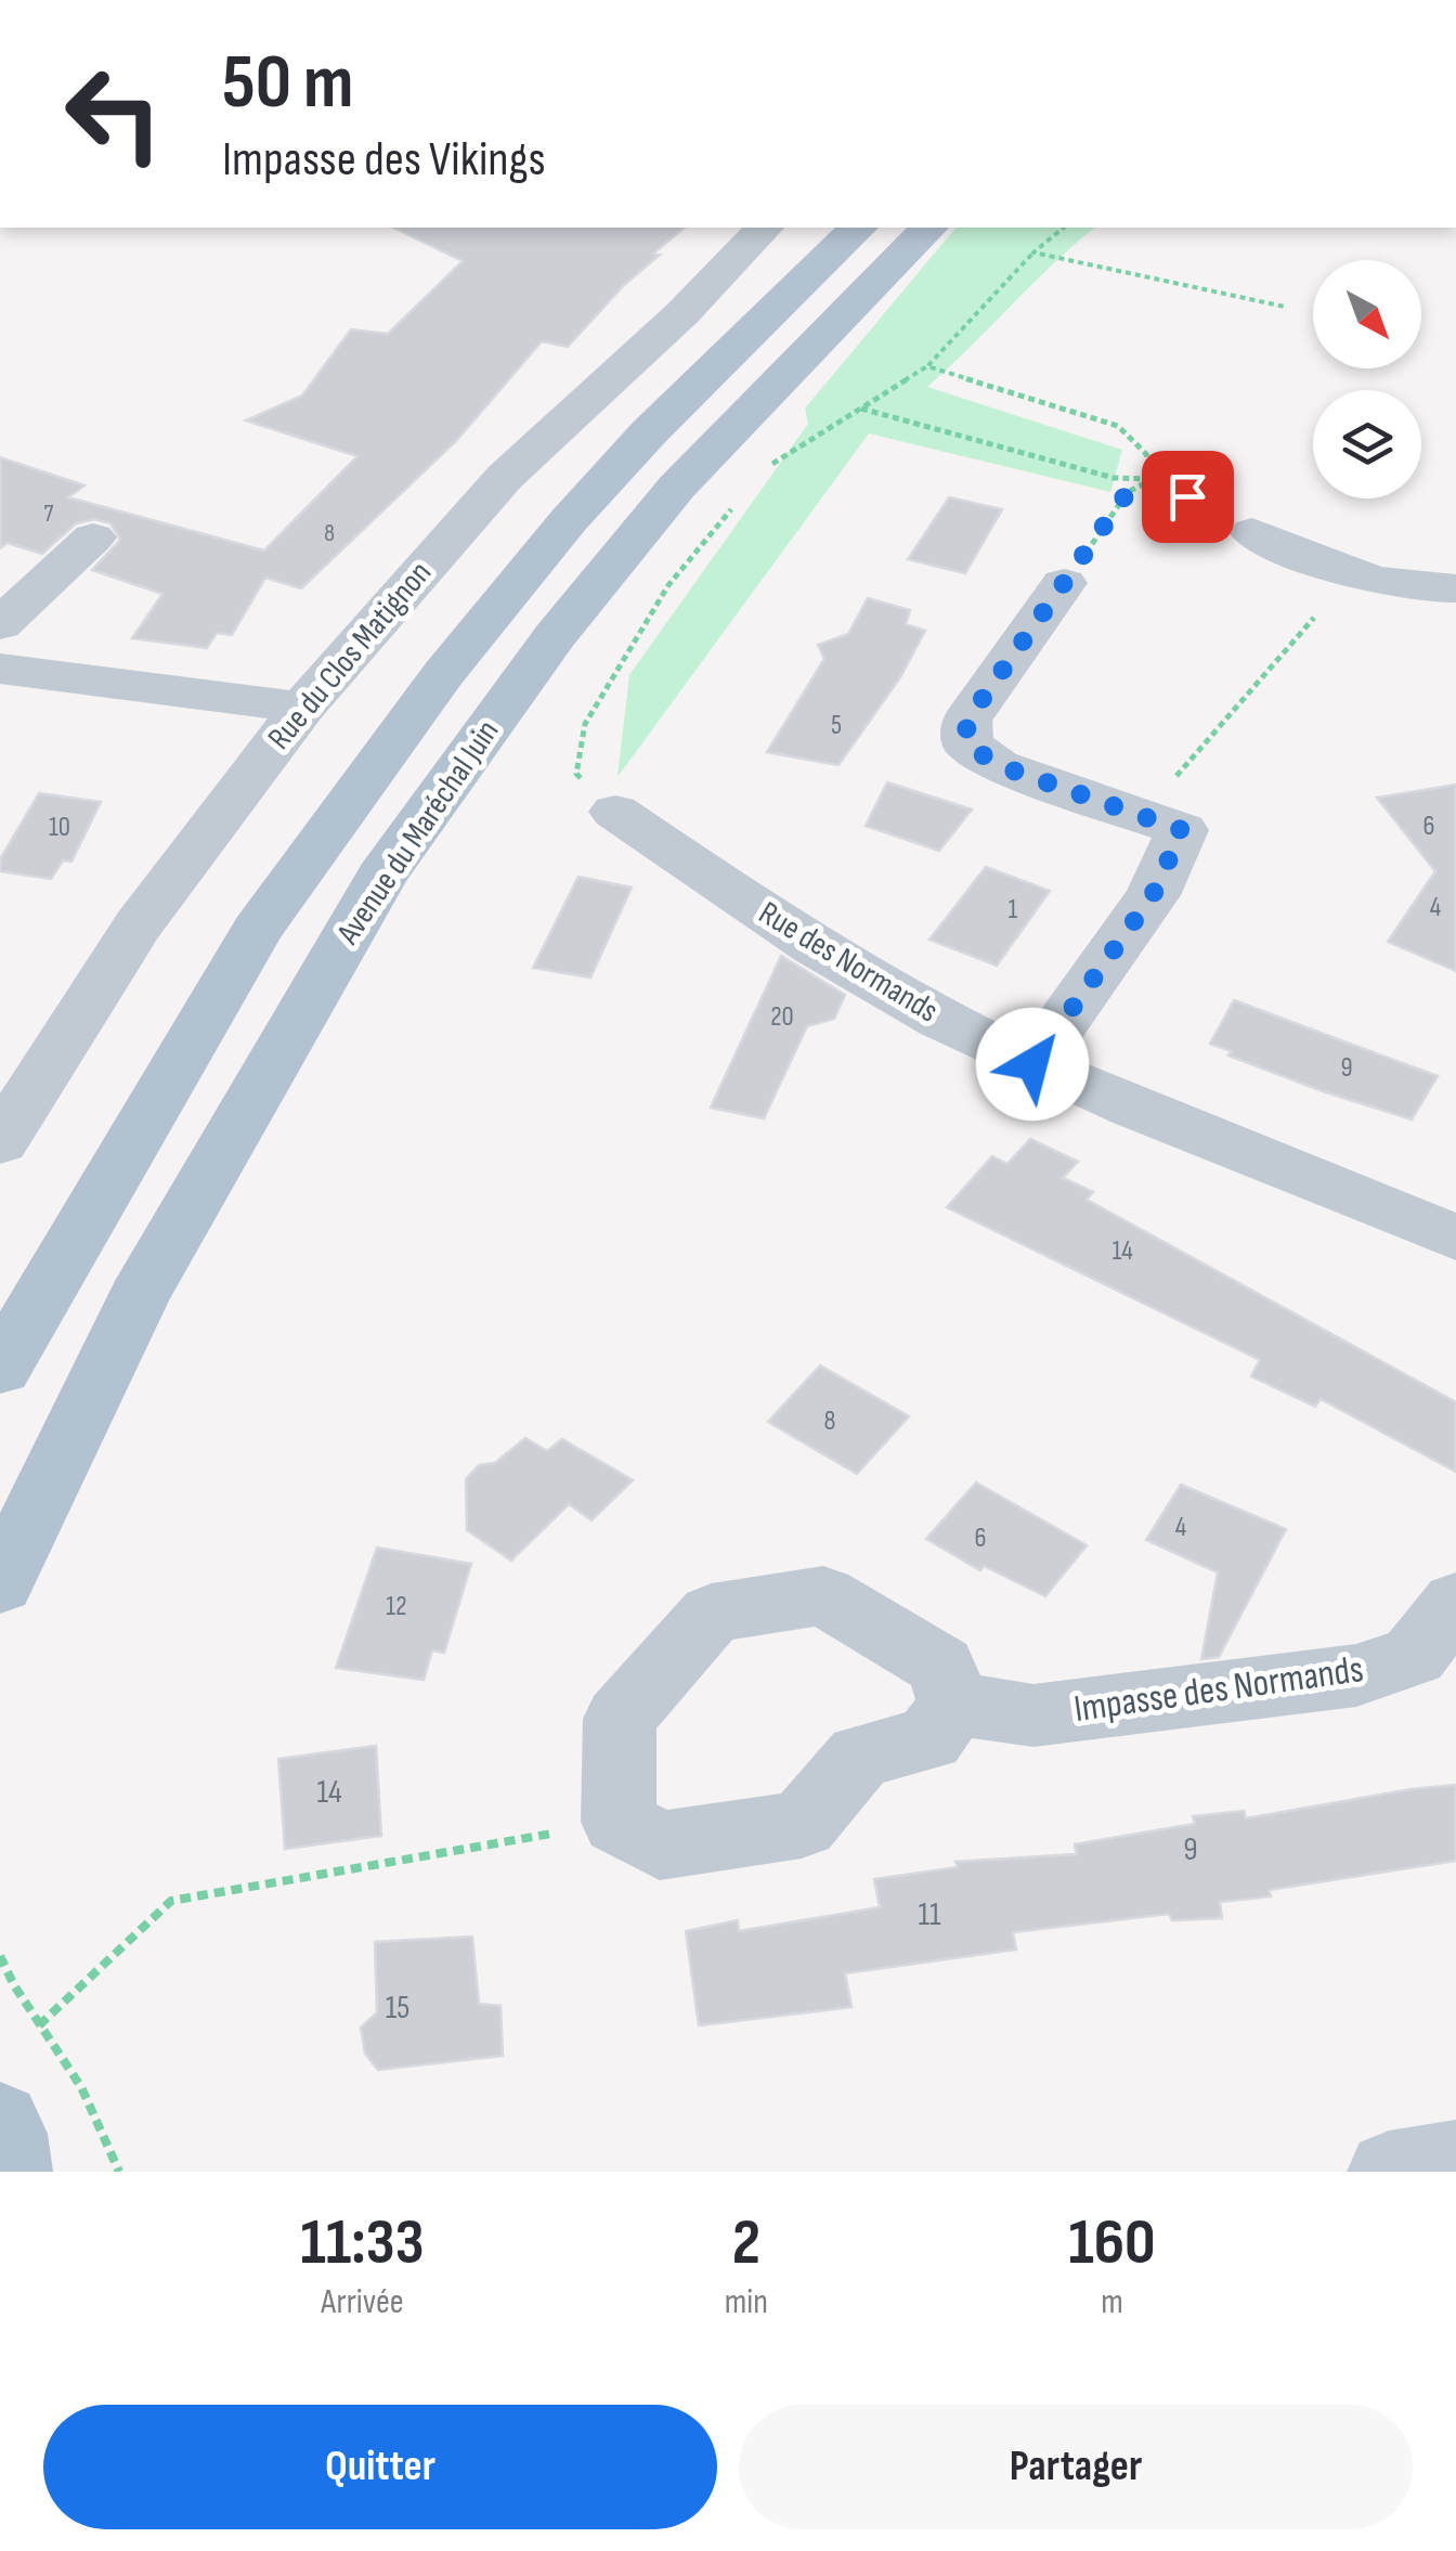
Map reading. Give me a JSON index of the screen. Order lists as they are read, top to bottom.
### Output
{
  "streets": {
    "main road": ["Avenue du Maréchal Juin"],
    "street": ["Rue du Clos Matignon", "Rue des Normands", "Impasse des Normands"]
  },
  "house_numbers": [
    "7",
    "8",
    "5",
    "6",
    "10",
    "4",
    "1",
    "20",
    "9",
    "14",
    "8",
    "4",
    "6",
    "12",
    "14",
    "9",
    "11",
    "15"
  ],
  "north": "bottom right",
  "page": {
    "turn": ["50 m", "Impasse des Vikings"],
    "eta": [
      "11:33",
      "Arrivée",
      "2",
      "min",
      "160",
      "m"
    ],
    "buttons": ["Quitter", "Partager"]
  }
}
